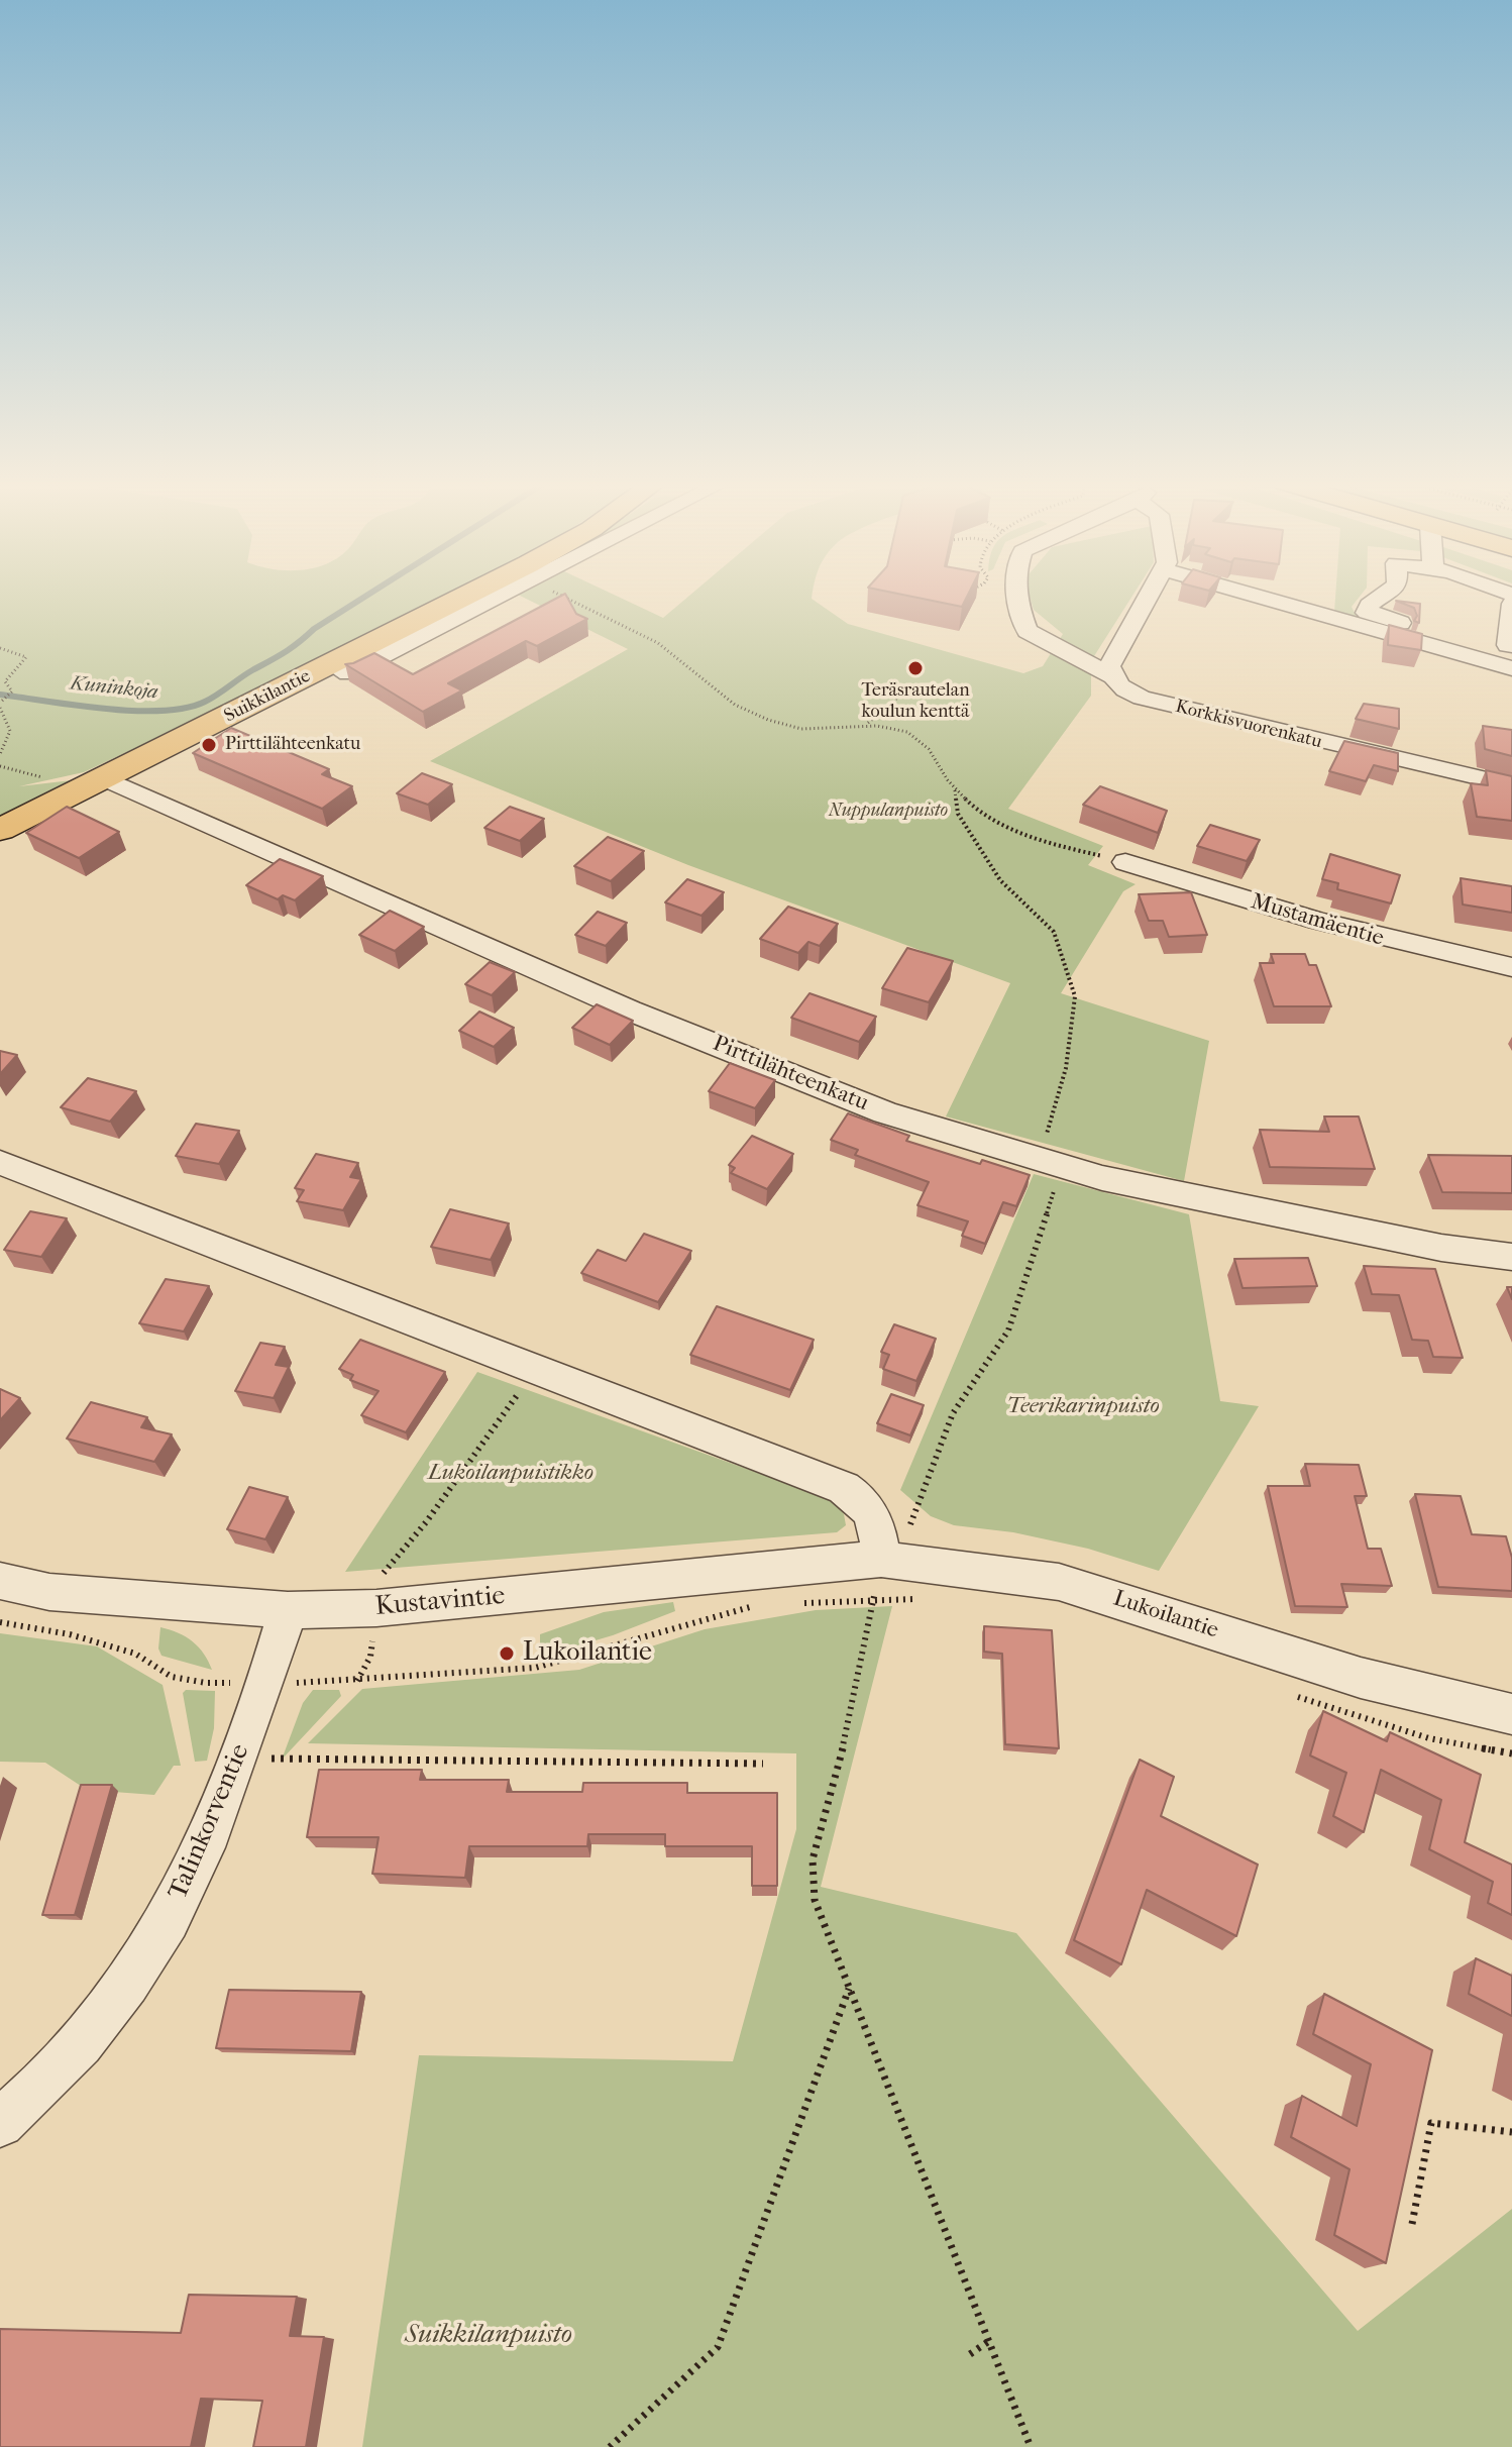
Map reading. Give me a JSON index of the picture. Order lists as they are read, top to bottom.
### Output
{
  "streets": {
    "main road": ["Suikkilantie"],
    "street": [
      "Korkkisvuorenkatu",
      "Mustamäentie",
      "Pirttilähteenkatu",
      "Kustavintie",
      "Lukoilantie",
      "Talinkorventie"
    ]
  },
  "crossings": [
    ["Suikkilantie", "Pirttilähteenkatu"],
    ["Kustavintie", "Lukoilantie"],
    ["Kustavintie", "Talinkorventie"]
  ],
  "water": ["Kuninkoja"],
  "parks": [
    "Nuppulanpuisto",
    "Teerikarinpuisto",
    "Lukoilanpuistikko",
    "Suikkilanpuisto"
  ],
  "places": ["Teräsrautelan koulun kenttä", "Pirttilähteenkatu", "Lukoilantie"]
}
